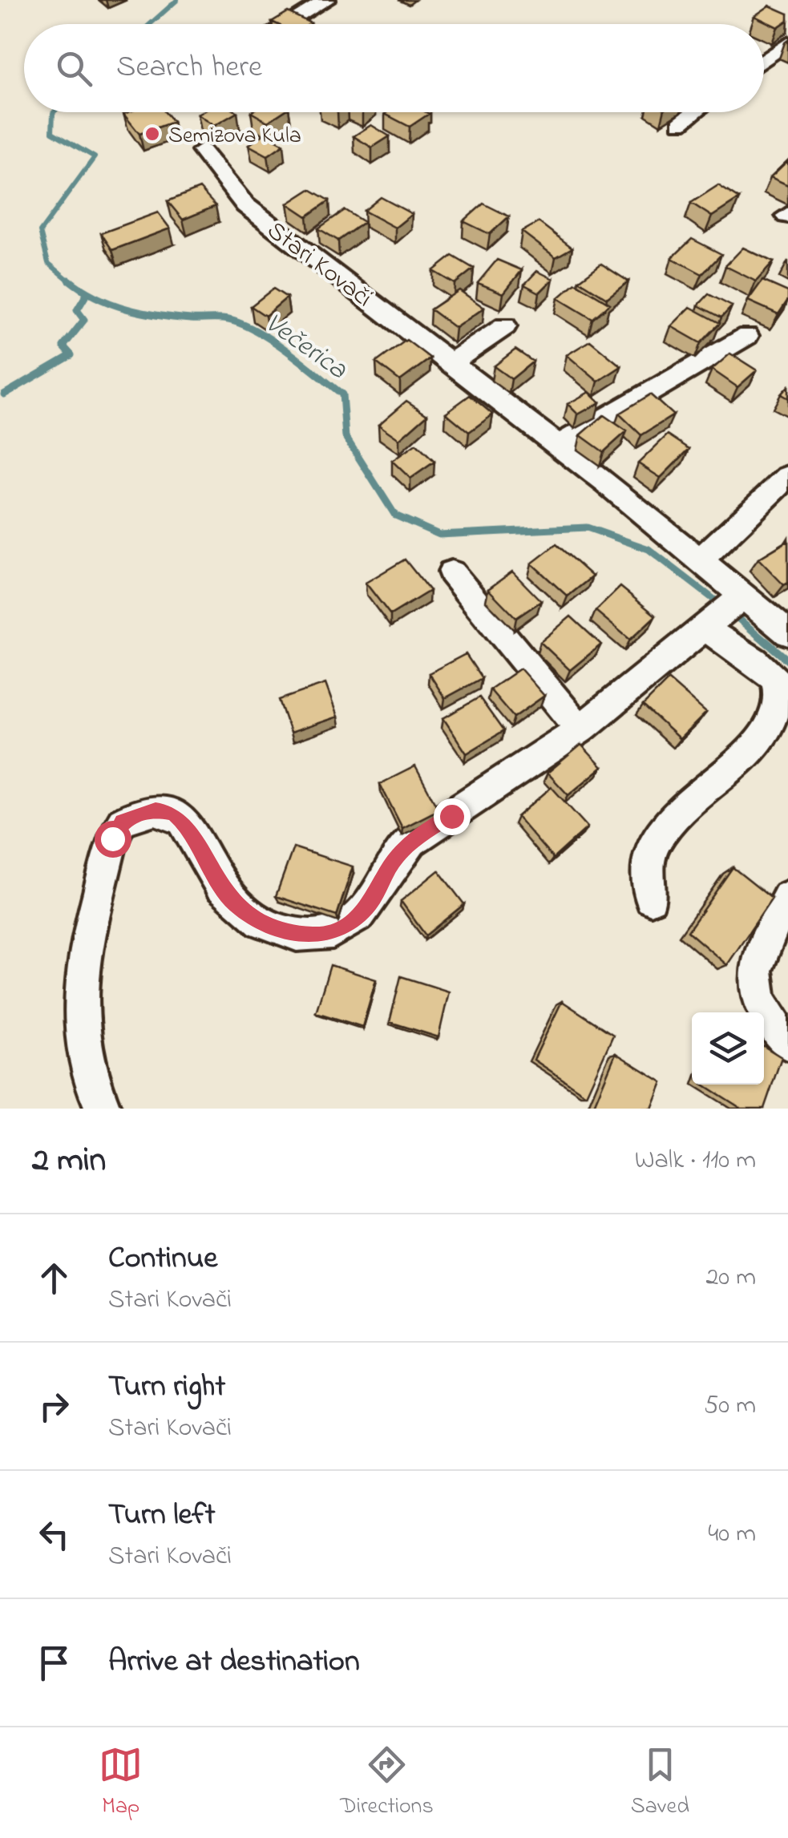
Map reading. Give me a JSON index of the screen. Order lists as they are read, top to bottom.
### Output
{
  "streets": {
    "street": ["Stari Kovači"]
  },
  "water": ["Večerica"],
  "places": ["Semizova Kula"],
  "page": {
    "search": "Search here",
    "heading": ["2 min", "Walk · 110 m"],
    "list": [
      ["Continue", "Stari Kovači", "20 m"],
      ["Turn right", "Stari Kovači", "50 m"],
      ["Turn left", "Stari Kovači", "40 m"],
      "Arrive at destination"
    ],
    "nav": ["Map", "Directions", "Saved"]
  }
}
